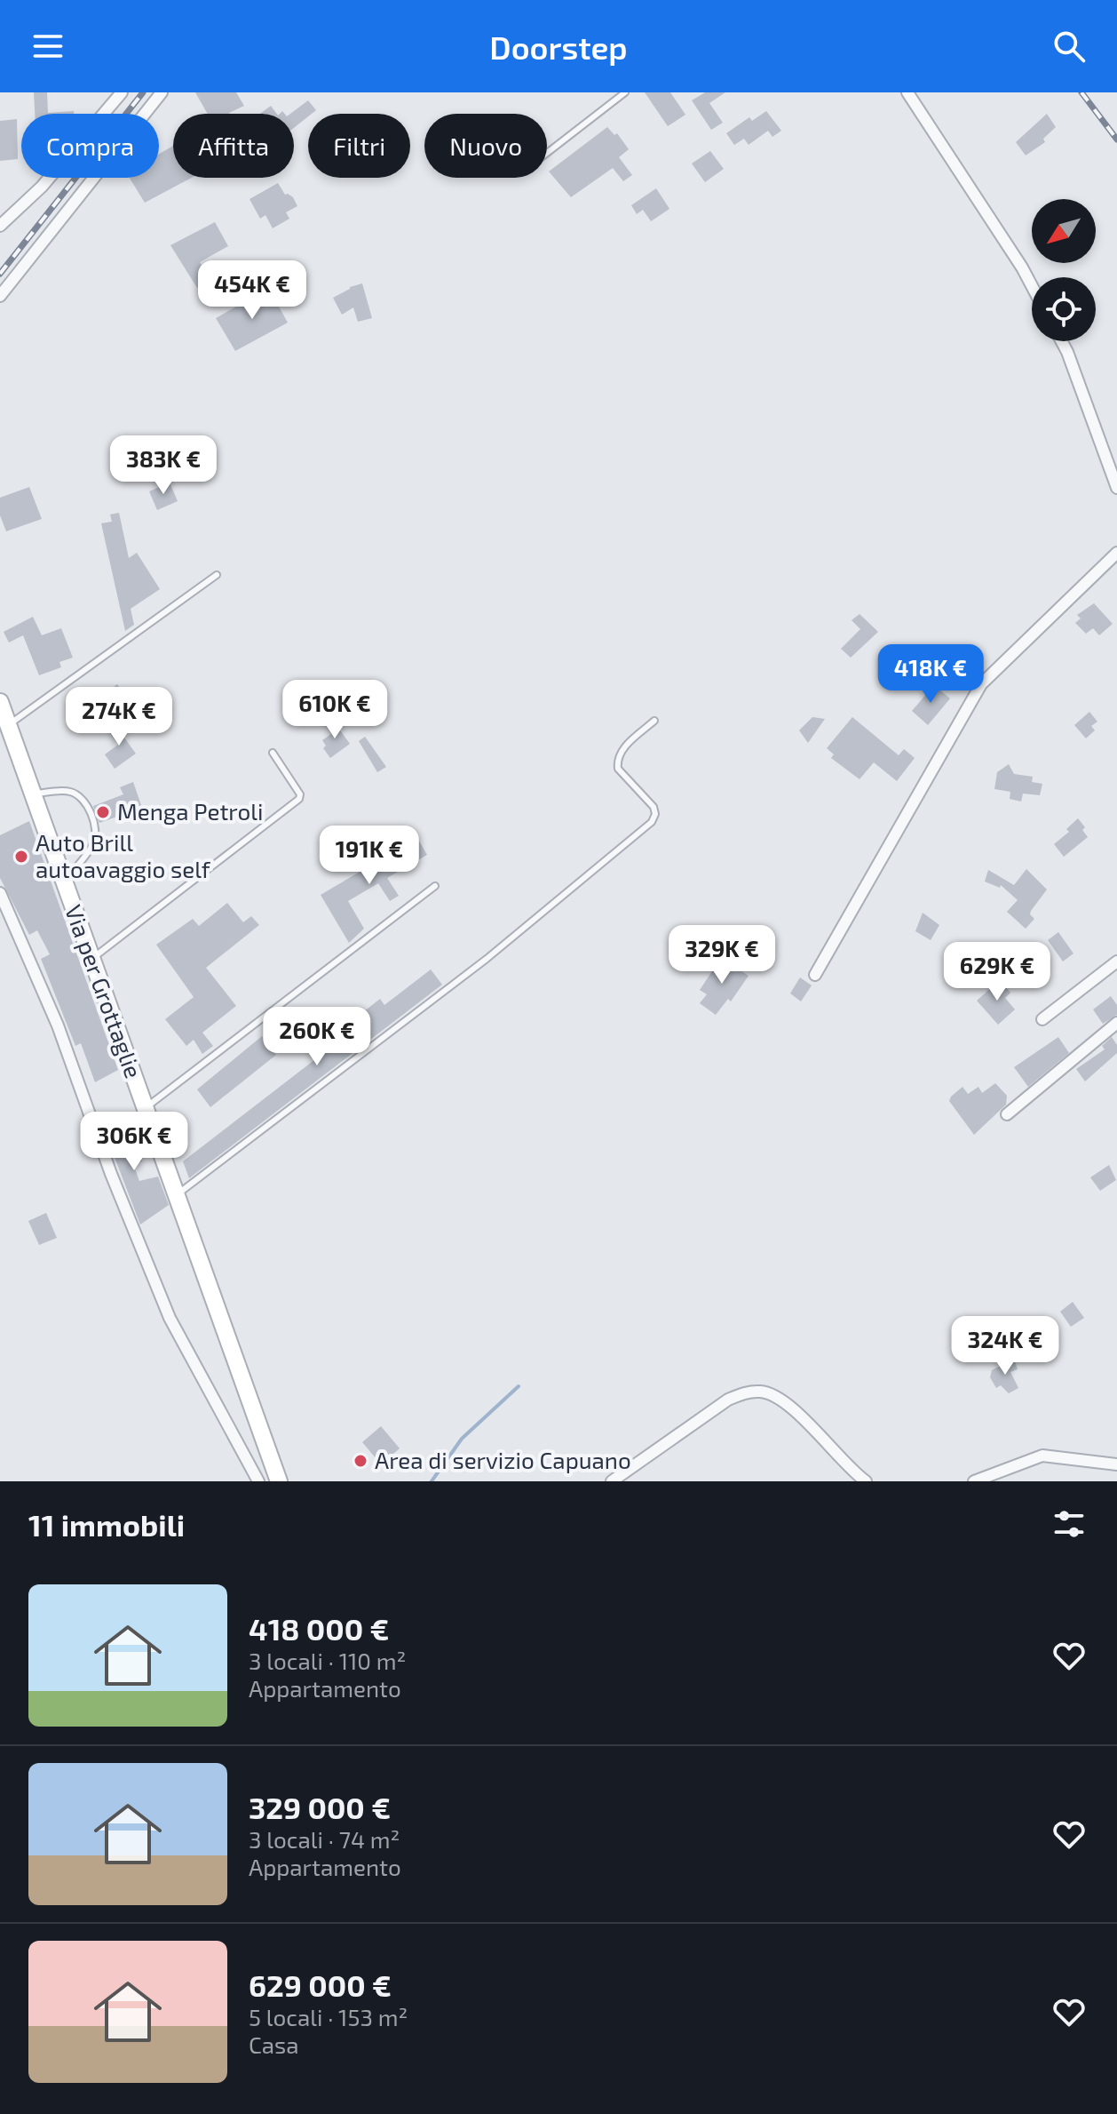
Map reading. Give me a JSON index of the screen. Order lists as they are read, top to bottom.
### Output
{
  "streets": {
    "street": ["Via per Grottaglie"]
  },
  "places": ["Menga Petroli", "Auto Brill autoavaggio self", "Area di servizio Capuano"],
  "north": "bottom left",
  "page": {
    "header": "Doorstep",
    "chip": [
      "Compra",
      "Affitta",
      "Filtri",
      "Nuovo"
    ],
    "price": [
      "454K €",
      "383K €",
      "418K €",
      "610K €",
      "274K €",
      "191K €",
      "329K €",
      "629K €",
      "260K €",
      "306K €",
      "324K €"
    ],
    "heading": "11 immobili",
    "list": [
      {
        "name": "418 000 €",
        "note": "3 locali · 110 m² · Appartamento"
      },
      {
        "name": "329 000 €",
        "note": "3 locali · 74 m² · Appartamento"
      },
      {
        "name": "629 000 €",
        "note": "5 locali · 153 m² · Casa"
      }
    ]
  }
}
